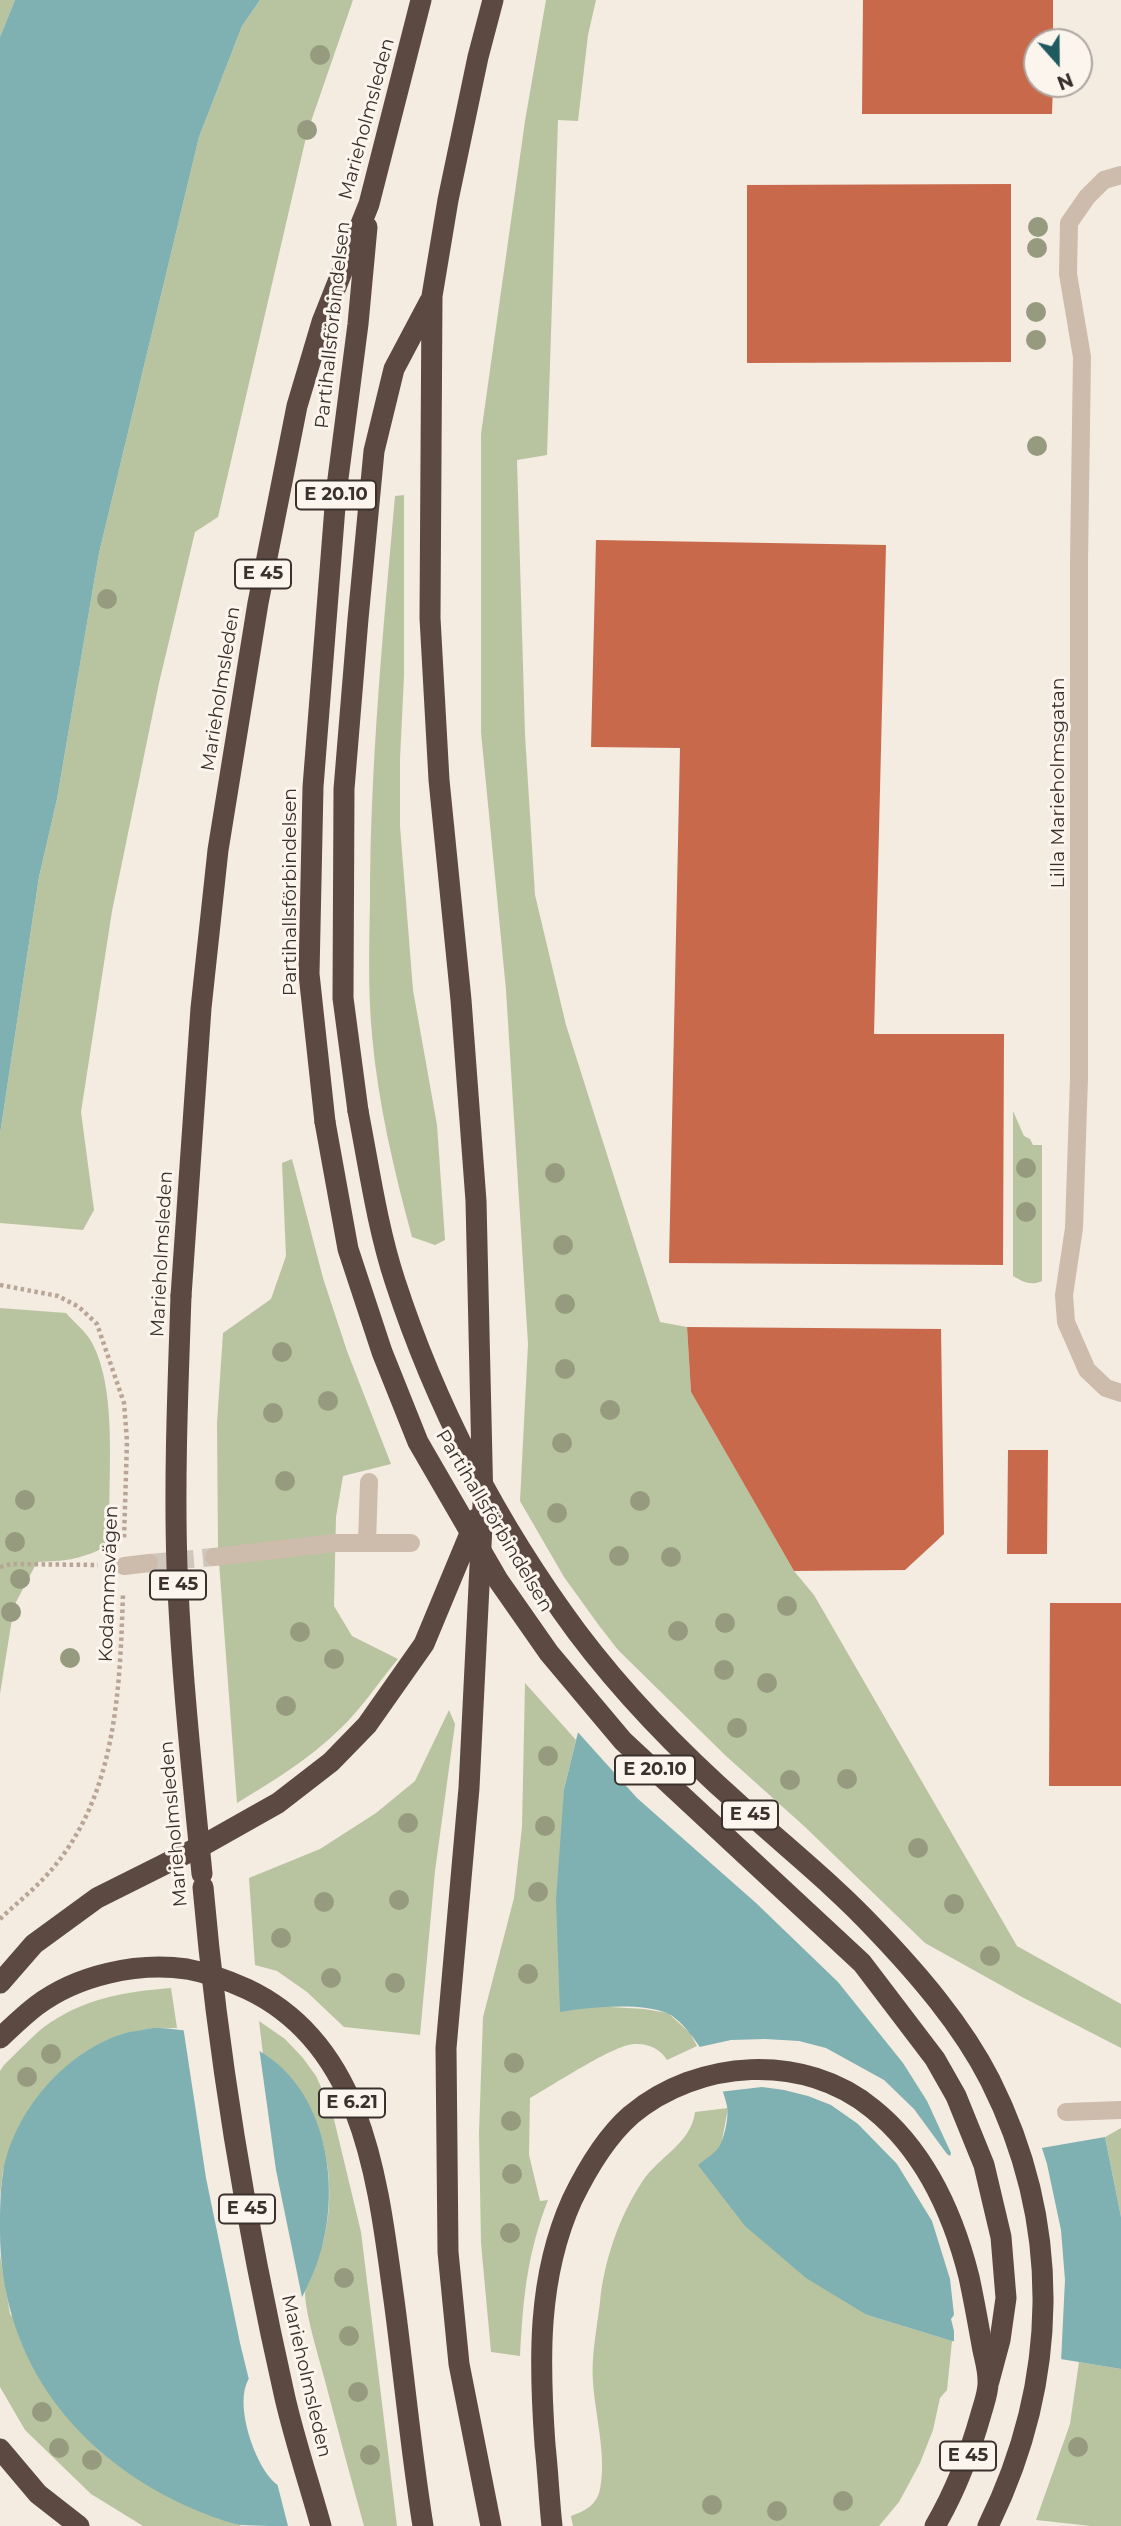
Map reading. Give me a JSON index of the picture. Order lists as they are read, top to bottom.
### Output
{
  "streets": {
    "highway": [
      "Marieholmsleden",
      "Partihallsförbindelsen",
      "E 20.10",
      "E 45",
      "E 6.21"
    ],
    "street": ["Lilla Marieholmsgatan"],
    "path": ["Kodammsvägen"]
  },
  "crossings": [
    ["Marieholmsleden", "Partihallsförbindelsen"],
    ["Partihallsförbindelsen", "E 45"]
  ],
  "north": "bottom"
}
